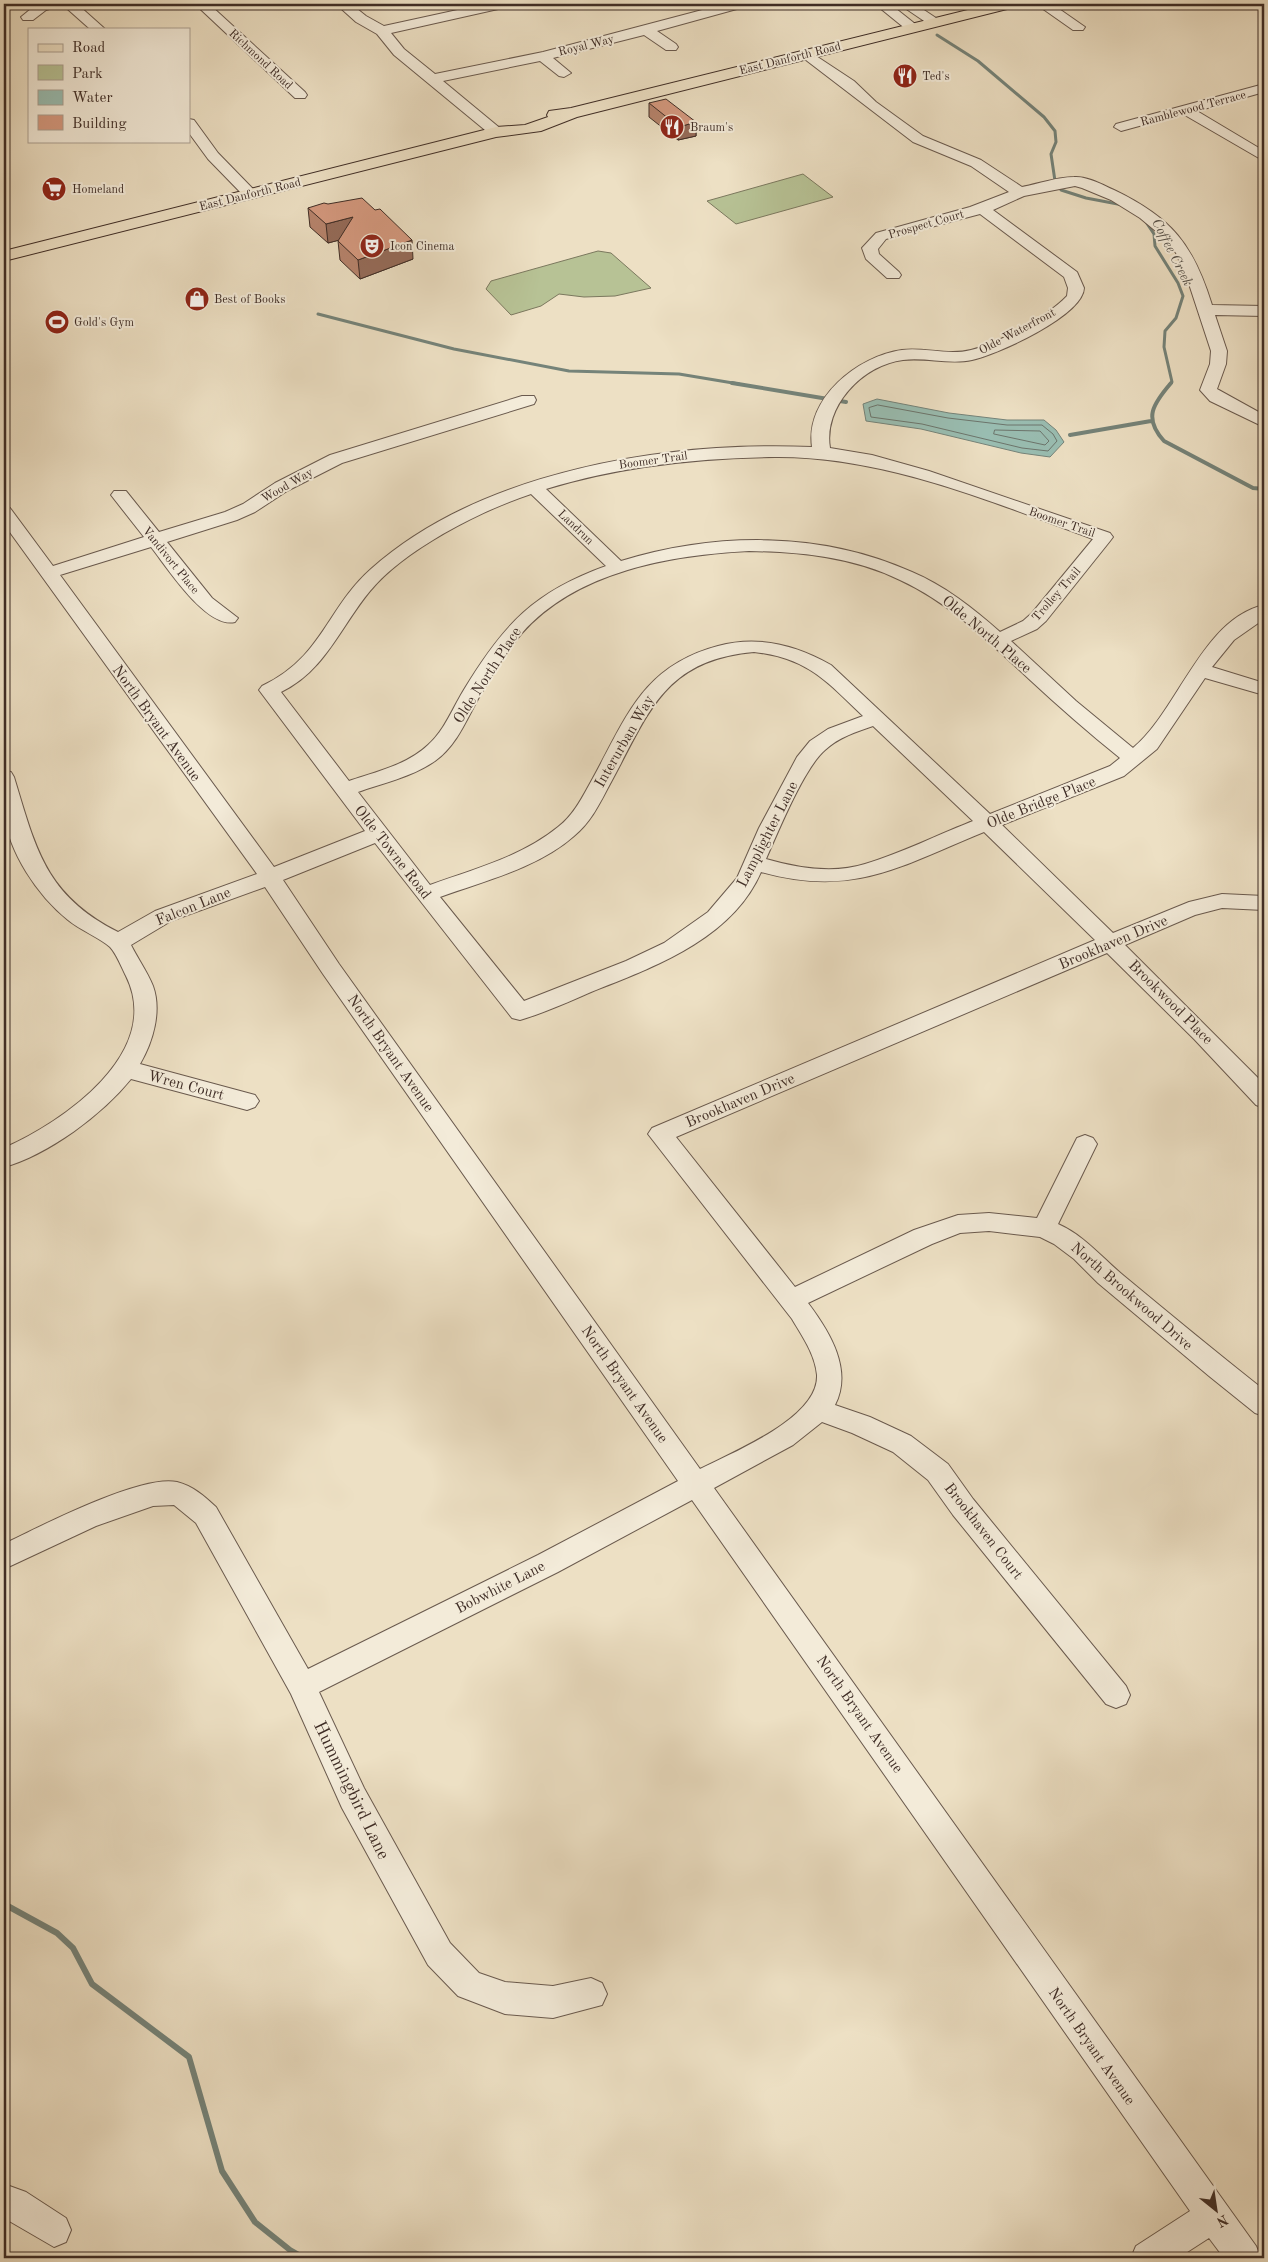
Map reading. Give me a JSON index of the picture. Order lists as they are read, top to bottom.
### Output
{
  "streets": {
    "main road": ["East Danforth Road"],
    "street": [
      "Royal Way",
      "Richmond Road",
      "Ramblewood Terrace",
      "Prospect Court",
      "Olde Waterfront",
      "Boomer Trail",
      "Wood Way",
      "Landrun",
      "Vandivort Place",
      "Trolley Trail",
      "Olde North Place",
      "North Bryant Avenue",
      "Interurban Way",
      "Olde Bridge Place",
      "Lamplighter Lane",
      "Olde Towne Road",
      "Falcon Lane",
      "Brookhaven Drive",
      "Brookwood Place",
      "Wren Court",
      "North Brookwood Drive",
      "Brookhaven Court",
      "Bobwhite Lane",
      "Hummingbird Lane"
    ]
  },
  "crossings": [
    ["Prospect Court", "Olde Waterfront"],
    ["Olde Waterfront", "Boomer Trail"],
    ["Boomer Trail", "Landrun"],
    ["Boomer Trail", "Trolley Trail"],
    ["Boomer Trail", "Olde Towne Road"],
    ["Wood Way", "Vandivort Place"],
    ["Wood Way", "North Bryant Avenue"],
    ["Landrun", "Olde North Place"],
    ["Trolley Trail", "Olde North Place"],
    ["Olde North Place", "Olde Bridge Place"],
    ["Olde North Place", "Olde Towne Road"],
    ["North Bryant Avenue", "Falcon Lane"],
    ["North Bryant Avenue", "Brookhaven Drive"],
    ["North Bryant Avenue", "Bobwhite Lane"],
    ["Interurban Way", "Olde Bridge Place"],
    ["Interurban Way", "Lamplighter Lane"],
    ["Interurban Way", "Olde Towne Road"],
    ["Interurban Way", "Brookwood Place"],
    ["Olde Bridge Place", "Lamplighter Lane"],
    ["Olde Bridge Place", "Brookwood Place"],
    ["Lamplighter Lane", "Olde Towne Road"],
    ["Olde Towne Road", "Falcon Lane"],
    ["Brookhaven Drive", "Brookwood Place"],
    ["Brookhaven Drive", "North Brookwood Drive"],
    ["Brookhaven Drive", "Brookhaven Court"],
    ["Brookhaven Drive", "Bobwhite Lane"],
    ["Bobwhite Lane", "Hummingbird Lane"]
  ],
  "water": ["Coffee Creek"],
  "places": {
    "restaurant": ["Ted's", "Braum's"],
    "supermarket": ["Homeland"],
    "theatre": ["Icon Cinema"],
    "shop": ["Best of Books"],
    "sports": ["Gold's Gym"]
  },
  "legend": [
    "Road",
    "Park",
    "Water",
    "Building"
  ],
  "north": "bottom right"
}
